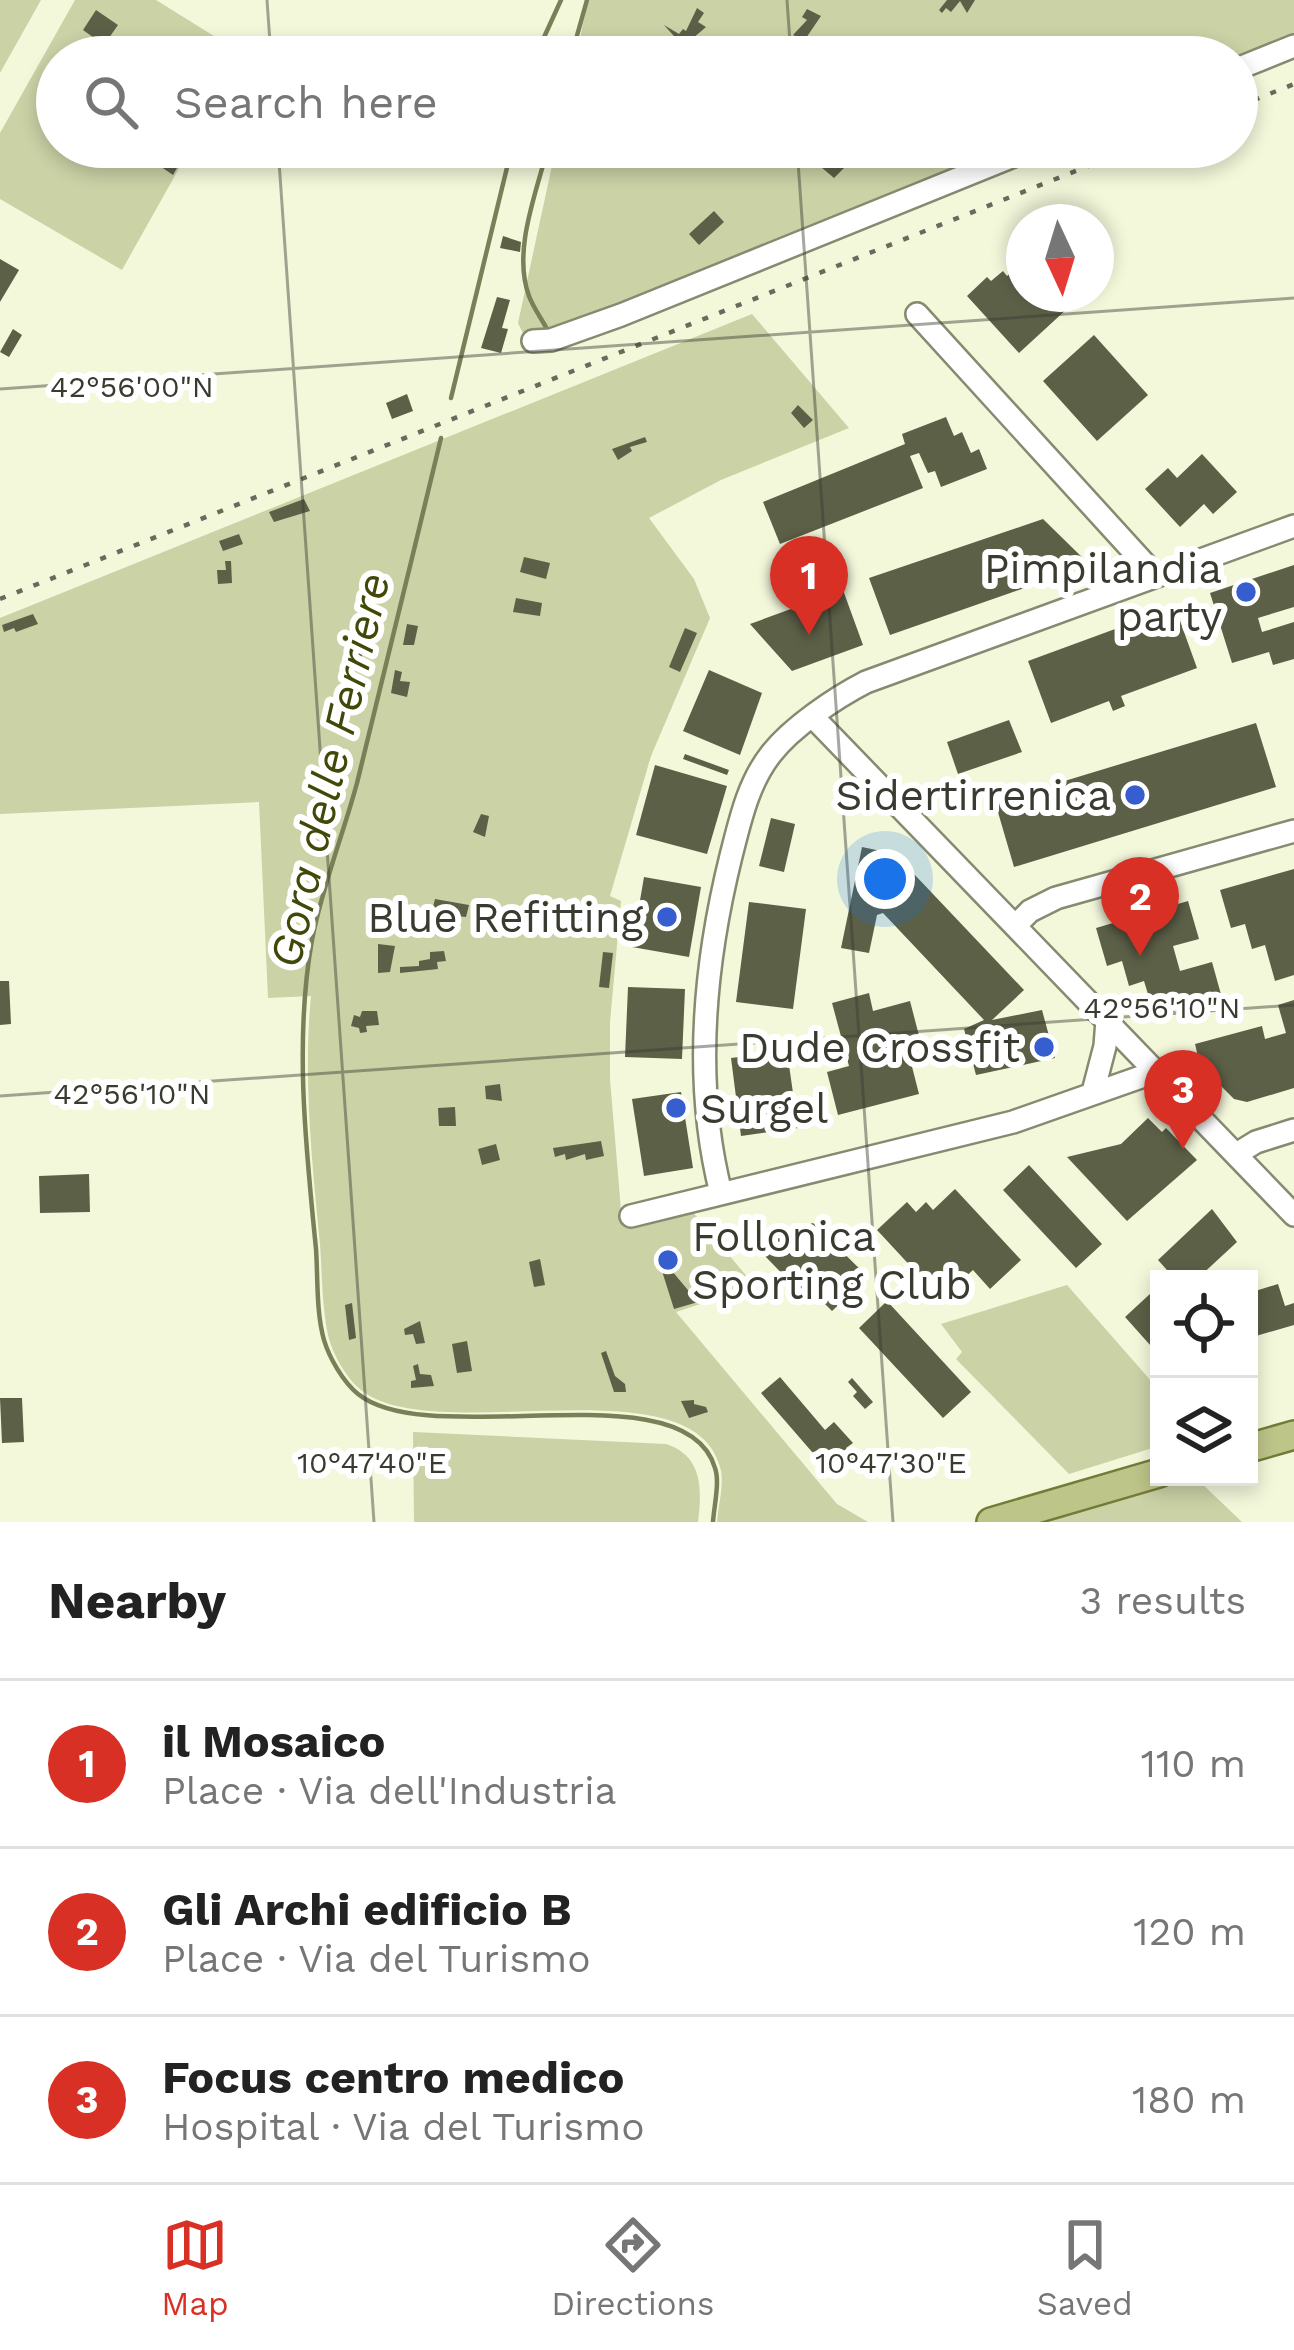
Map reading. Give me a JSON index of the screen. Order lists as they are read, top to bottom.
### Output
{
  "water": ["Gora delle Ferriere"],
  "places": [
    "Pimpilandia party",
    "Sidertirrenica",
    "Blue Refitting",
    "Dude Crossfit",
    "Surgel",
    "Follonica Sporting Club"
  ],
  "north": "bottom",
  "page": {
    "search": "Search here",
    "pins": ["1", "2", "3"],
    "heading": ["Nearby", "3 results"],
    "list": [
      {
        "mark": "1",
        "name": "il Mosaico",
        "note": "Place · Via dell'Industria",
        "value": "110 m"
      },
      {
        "mark": "2",
        "name": "Gli Archi edificio B",
        "note": "Place · Via del Turismo",
        "value": "120 m"
      },
      {
        "mark": "3",
        "name": "Focus centro medico",
        "note": "Hospital · Via del Turismo",
        "value": "180 m"
      }
    ],
    "nav": ["Map", "Directions", "Saved"]
  },
  "coordinates": [
    "42°56'00\"N",
    "42°56'10\"N",
    "10°47'40\"E",
    "10°47'30\"E"
  ]
}
